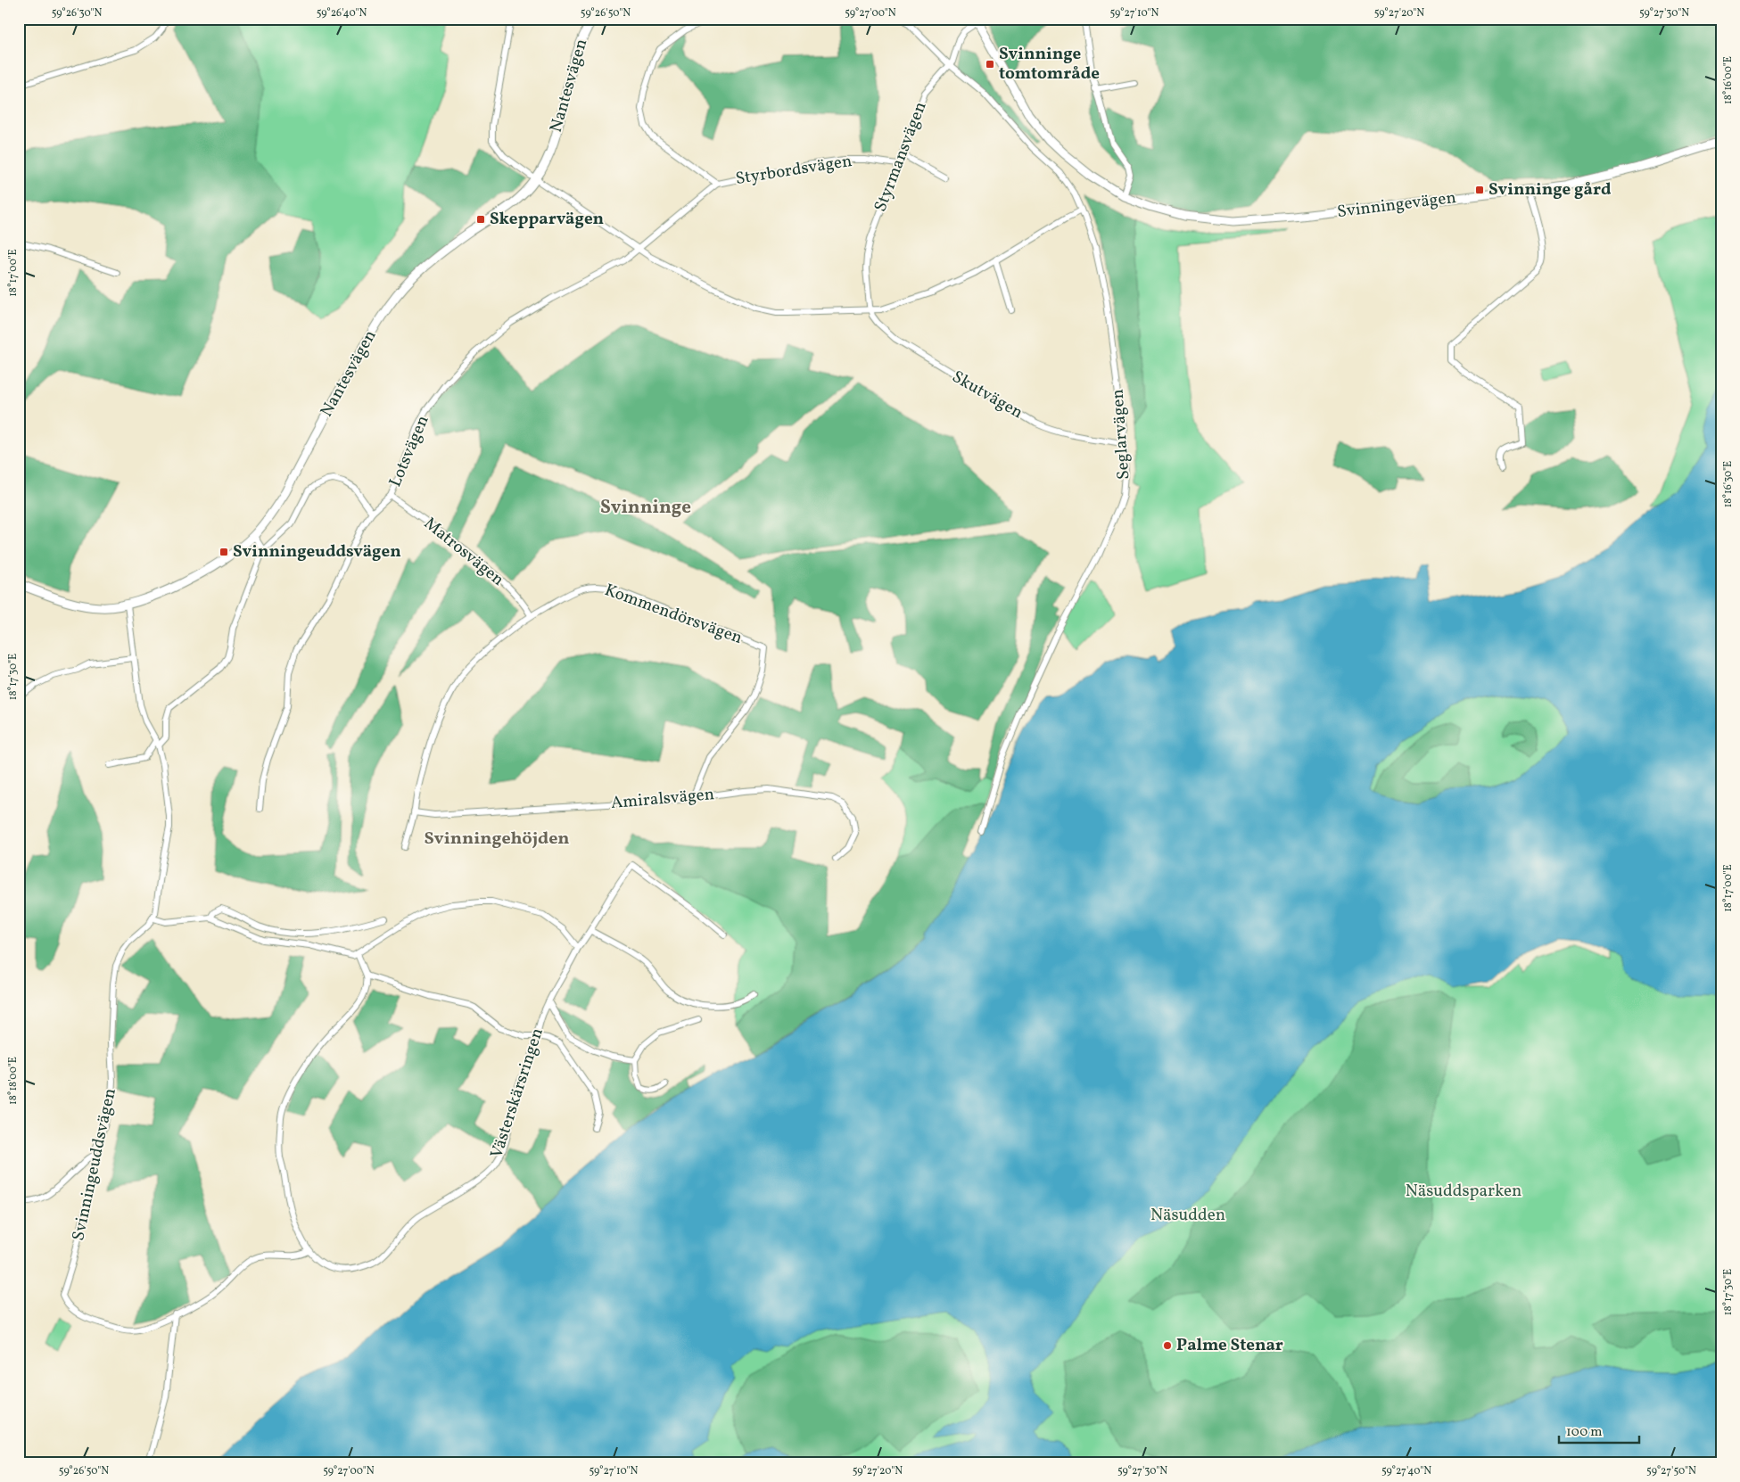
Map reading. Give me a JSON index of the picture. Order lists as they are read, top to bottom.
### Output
{
  "streets": {
    "street": [
      "Nantesvägen",
      "Styrmansvägen",
      "Styrbordsvägen",
      "Svinningevägen",
      "Skutvägen",
      "Seglarvägen",
      "Lotsvägen",
      "Matrosvägen",
      "Kommendörsvägen",
      "Amiralsvägen",
      "Västerskärsringen",
      "Svinningeuddsvägen"
    ]
  },
  "crossings": [
    ["Styrmansvägen", "Styrbordsvägen"],
    ["Styrmansvägen", "Svinningevägen"],
    ["Styrmansvägen", "Skutvägen"],
    ["Styrmansvägen", "Seglarvägen"],
    ["Styrbordsvägen", "Lotsvägen"],
    ["Skutvägen", "Seglarvägen"],
    ["Lotsvägen", "Matrosvägen"],
    ["Matrosvägen", "Kommendörsvägen"],
    ["Kommendörsvägen", "Amiralsvägen"],
    ["Västerskärsringen", "Svinningeuddsvägen"]
  ],
  "districts": ["Svinninge", "Svinningehöjden"],
  "parks": ["Näsuddsparken", "Näsudden"],
  "places": {
    "transit": [
      "Svinninge tomtområde",
      "Svinninge gård",
      "Skepparvägen",
      "Svinningeuddsvägen"
    ],
    "other": ["Palme Stenar"]
  },
  "scale_bar": "100 m",
  "coordinates": [
    "59°26'30\"N",
    "59°26'40\"N",
    "59°26'50\"N",
    "59°27'00\"N",
    "59°27'10\"N",
    "59°27'20\"N",
    "59°27'30\"N",
    "18°16'00\"E",
    "18°17'00\"E",
    "18°16'30\"E",
    "18°17'30\"E",
    "18°18'00\"E",
    "59°27'40\"N",
    "59°27'50\"N"
  ]
}
